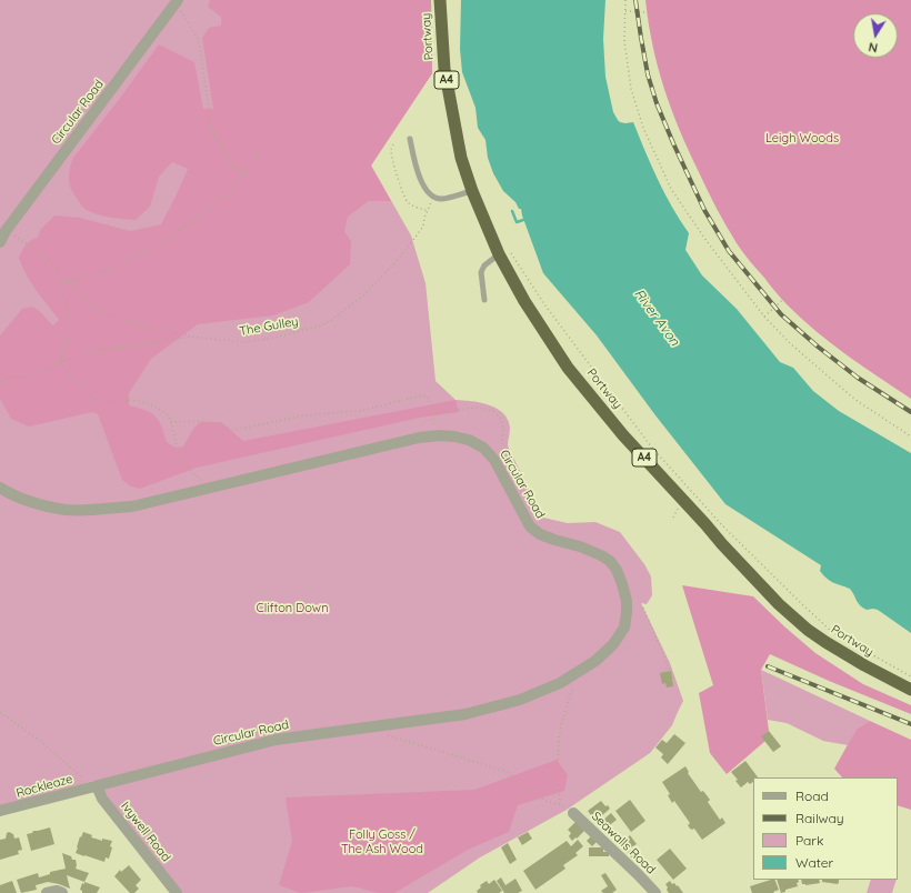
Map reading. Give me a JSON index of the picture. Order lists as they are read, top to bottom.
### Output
{
  "streets": {
    "highway": ["Portway", "A4"],
    "street": [
      "Circular Road",
      "Rockleaze",
      "Ivywell Road",
      "Seawalls Road"
    ],
    "path": ["The Gulley"]
  },
  "crossings": [
    ["Circular Road", "Rockleaze"],
    ["Circular Road", "Ivywell Road"],
    ["Rockleaze", "Ivywell Road"]
  ],
  "water": ["River Avon"],
  "parks": ["Leigh Woods", "Clifton Down", "Folly Goss / The Ash Wood"],
  "legend": [
    "Road",
    "Railway",
    "Park",
    "Water"
  ],
  "north": "bottom"
}
